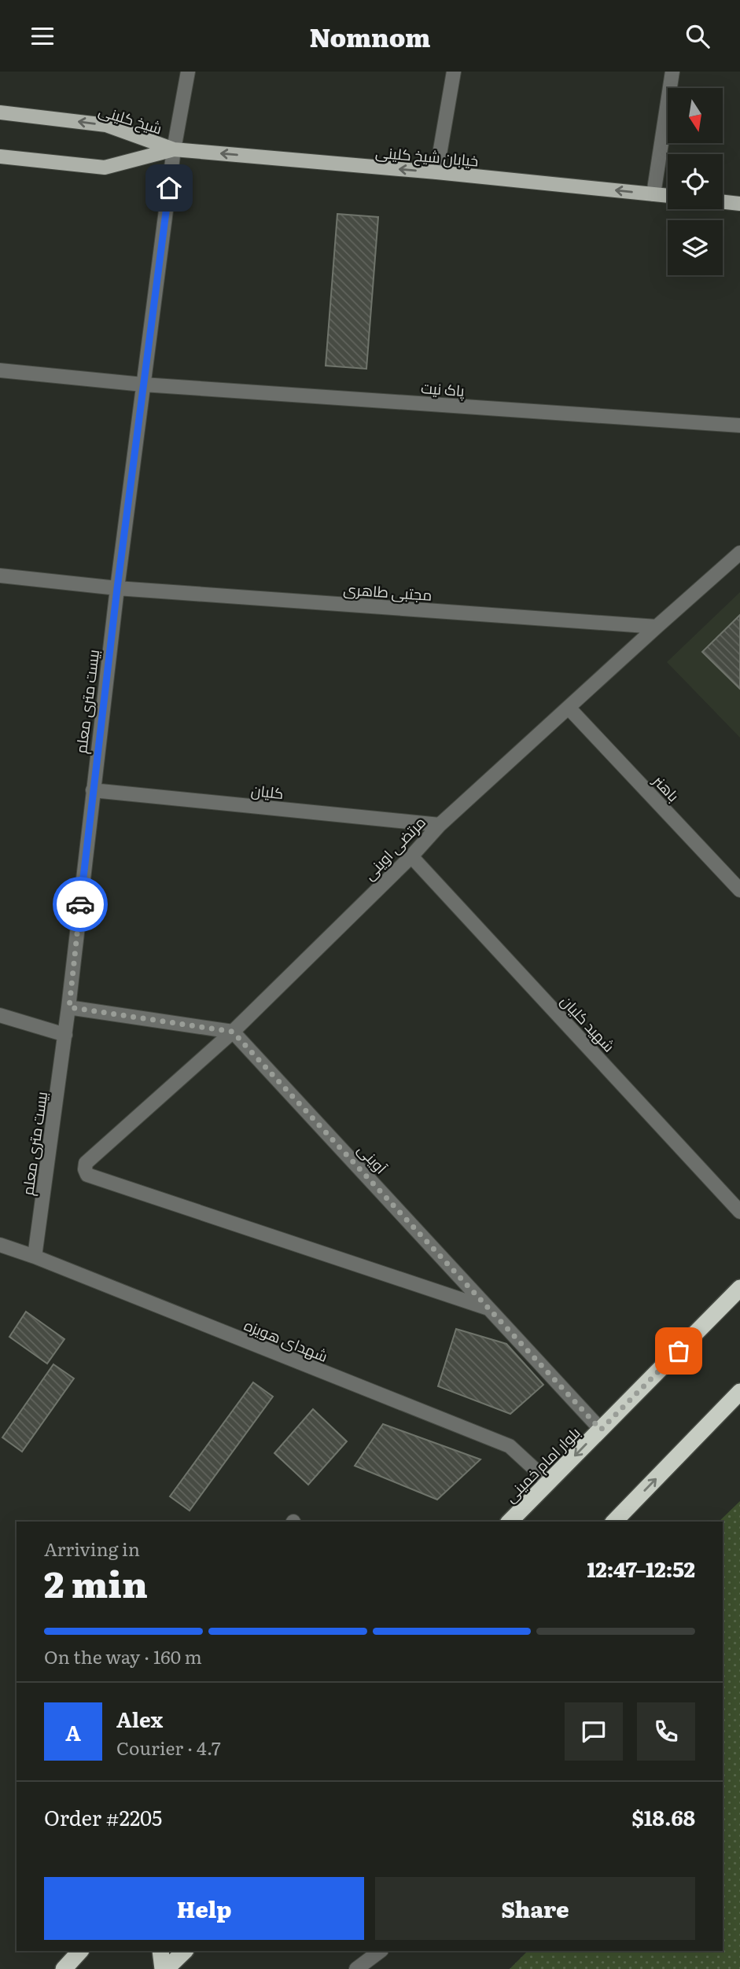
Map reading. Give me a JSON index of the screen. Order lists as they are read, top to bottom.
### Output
{
  "streets": {
    "highway": ["بلوار امام خمینی"],
    "main road": ["شیخ کلینی", "خیابان شیخ کلینی"],
    "street": [
      "پاک نیت",
      "مجتبی طاهری",
      "بیست متری معلم",
      "باهنر",
      "کلیان",
      "مرتضی اوینی",
      "شهید کلیان",
      "آوینی",
      "شهدای هویزه"
    ]
  },
  "crossings": [
    ["شیخ کلینی", "خیابان شیخ کلینی"],
    ["شیخ کلینی", "بیست متری معلم"],
    ["خیابان شیخ کلینی", "بیست متری معلم"],
    ["پاک نیت", "بیست متری معلم"],
    ["مجتبی طاهری", "بیست متری معلم"],
    ["مجتبی طاهری", "مرتضی اوینی"],
    ["بیست متری معلم", "کلیان"],
    ["بیست متری معلم", "شهدای هویزه"],
    ["باهنر", "مرتضی اوینی"],
    ["کلیان", "مرتضی اوینی"],
    ["مرتضی اوینی", "شهید کلیان"],
    ["مرتضی اوینی", "آوینی"],
    ["آوینی", "بلوار امام خمینی"],
    ["شهدای هویزه", "بلوار امام خمینی"]
  ],
  "one_way": ["خیابان شیخ کلینی"],
  "north": "bottom",
  "page": {
    "header": "Nomnom",
    "heading": ["2 min", "Arriving in", "12:47–12:52"],
    "panel": [
      "Alex",
      "Courier · 4.7",
      "Order #2205",
      "$18.68"
    ],
    "bar": "On the way · 160 m",
    "round": "A",
    "buttons": ["Help", "Share"]
  }
}
